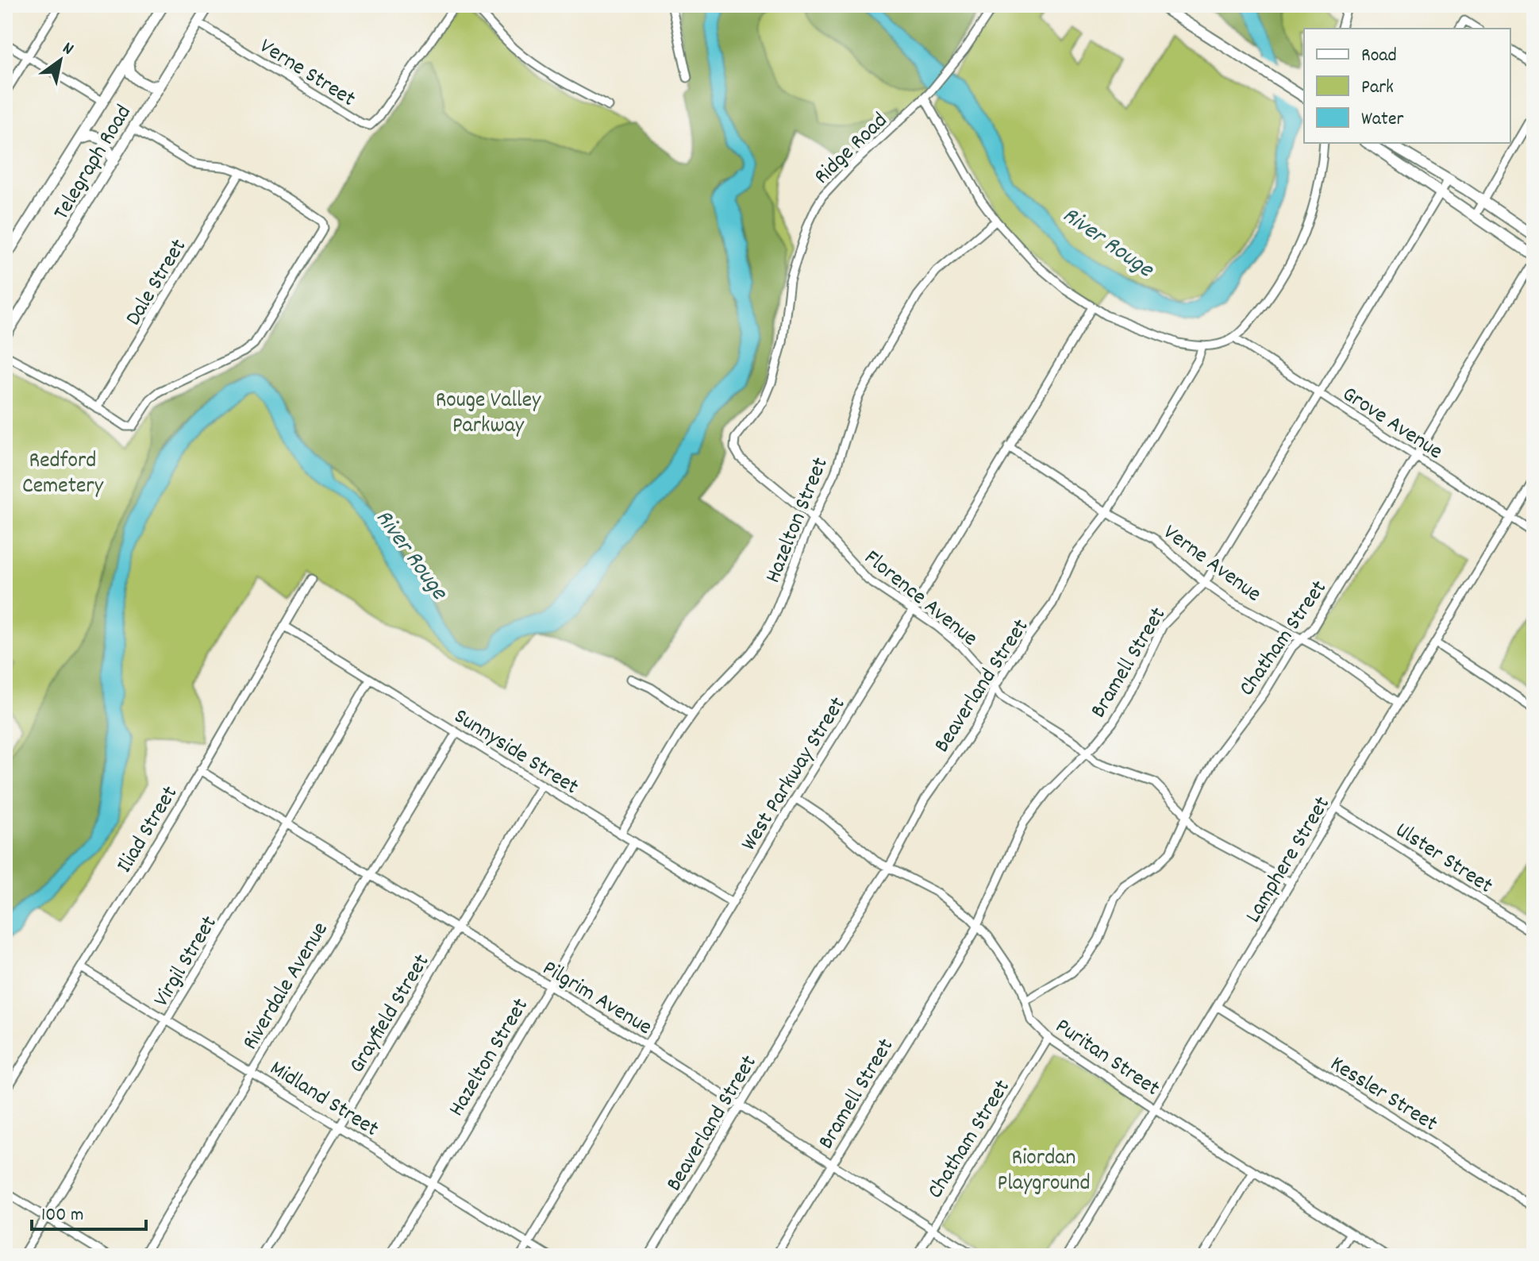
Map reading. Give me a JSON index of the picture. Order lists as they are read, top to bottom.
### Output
{
  "streets": {
    "main road": ["Telegraph Road"],
    "street": [
      "Verne Street",
      "Ridge Road",
      "Dale Street",
      "Grove Avenue",
      "Hazelton Street",
      "Verne Avenue",
      "Florence Avenue",
      "Chatham Street",
      "Bramell Street",
      "Beaverland Street",
      "Sunnyside Street",
      "West Parkway Street",
      "Iliad Street",
      "Ulster Street",
      "Lamphere Street",
      "Virgil Street",
      "Riverdale Avenue",
      "Pilgrim Avenue",
      "Grayfield Street",
      "Puritan Street",
      "Kessler Street",
      "Midland Street"
    ]
  },
  "crossings": [
    ["Verne Street", "Telegraph Road"],
    ["Ridge Road", "Florence Avenue"],
    ["Grove Avenue", "Chatham Street"],
    ["Grove Avenue", "Bramell Street"],
    ["Grove Avenue", "Lamphere Street"],
    ["Hazelton Street", "Florence Avenue"],
    ["Hazelton Street", "Sunnyside Street"],
    ["Hazelton Street", "Pilgrim Avenue"],
    ["Hazelton Street", "Midland Street"],
    ["Verne Avenue", "Chatham Street"],
    ["Verne Avenue", "Bramell Street"],
    ["Verne Avenue", "Beaverland Street"],
    ["Verne Avenue", "West Parkway Street"],
    ["Verne Avenue", "Lamphere Street"],
    ["Florence Avenue", "Chatham Street"],
    ["Florence Avenue", "Bramell Street"],
    ["Florence Avenue", "Beaverland Street"],
    ["Florence Avenue", "West Parkway Street"],
    ["Florence Avenue", "Lamphere Street"],
    ["Chatham Street", "Pilgrim Avenue"],
    ["Chatham Street", "Puritan Street"],
    ["Bramell Street", "Pilgrim Avenue"],
    ["Bramell Street", "Puritan Street"],
    ["Beaverland Street", "Pilgrim Avenue"],
    ["Beaverland Street", "Puritan Street"],
    ["Sunnyside Street", "West Parkway Street"],
    ["Sunnyside Street", "Iliad Street"],
    ["Sunnyside Street", "Virgil Street"],
    ["Sunnyside Street", "Riverdale Avenue"],
    ["Sunnyside Street", "Grayfield Street"],
    ["West Parkway Street", "Pilgrim Avenue"],
    ["West Parkway Street", "Puritan Street"],
    ["West Parkway Street", "Midland Street"],
    ["Iliad Street", "Pilgrim Avenue"],
    ["Iliad Street", "Midland Street"],
    ["Ulster Street", "Lamphere Street"],
    ["Lamphere Street", "Puritan Street"],
    ["Lamphere Street", "Kessler Street"],
    ["Virgil Street", "Pilgrim Avenue"],
    ["Virgil Street", "Midland Street"],
    ["Riverdale Avenue", "Pilgrim Avenue"],
    ["Riverdale Avenue", "Midland Street"],
    ["Pilgrim Avenue", "Grayfield Street"],
    ["Grayfield Street", "Midland Street"]
  ],
  "water": ["River Rouge"],
  "parks": ["Rouge Valley Parkway", "Redford Cemetery", "Riordan Playground"],
  "legend": ["Road", "Park", "Water"],
  "scale_bar": "100 m",
  "north": "top right"
}
